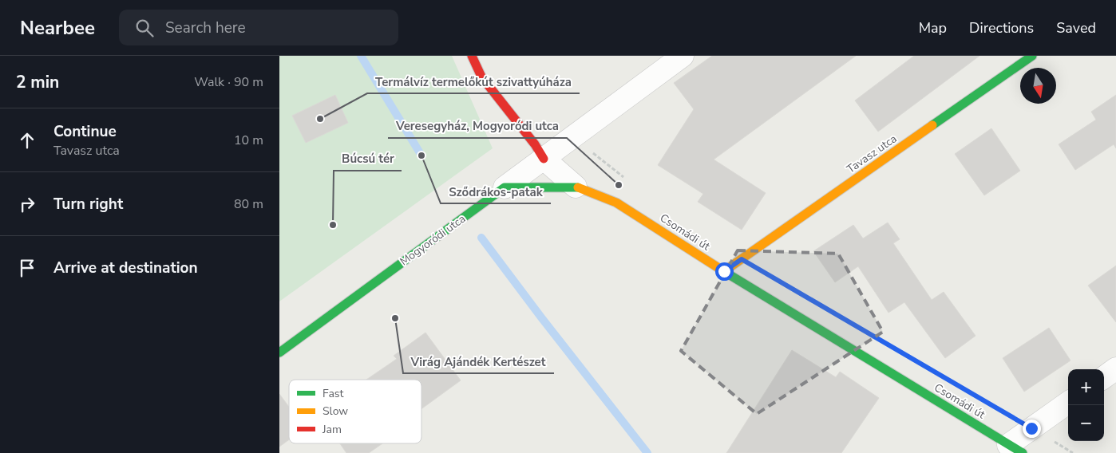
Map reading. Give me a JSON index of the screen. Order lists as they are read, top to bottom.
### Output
{
  "streets": {
    "main road": ["Tavasz utca", "Csomádi út", "Mogyoródi utca"]
  },
  "crossings": [
    ["Tavasz utca", "Csomádi út"],
    ["Csomádi út", "Mogyoródi utca"]
  ],
  "places": [
    "Termálvíz termelőkút szivattyúháza",
    "Sződrákos-patak",
    "Veresegyház, Mogyoródi utca",
    "Búcsú tér",
    "Virág Ajándék Kertészet"
  ],
  "legend": ["Fast", "Slow", "Jam"],
  "north": "bottom",
  "page": {
    "header": "Nearbee",
    "search": "Search here",
    "nav": ["Map", "Directions", "Saved"],
    "heading": ["2 min", "Walk · 90 m"],
    "list": [
      ["Continue", "Tavasz utca", "10 m"],
      ["Turn right", "80 m"],
      "Arrive at destination"
    ],
    "map_buttons": ["+", "−"]
  }
}
